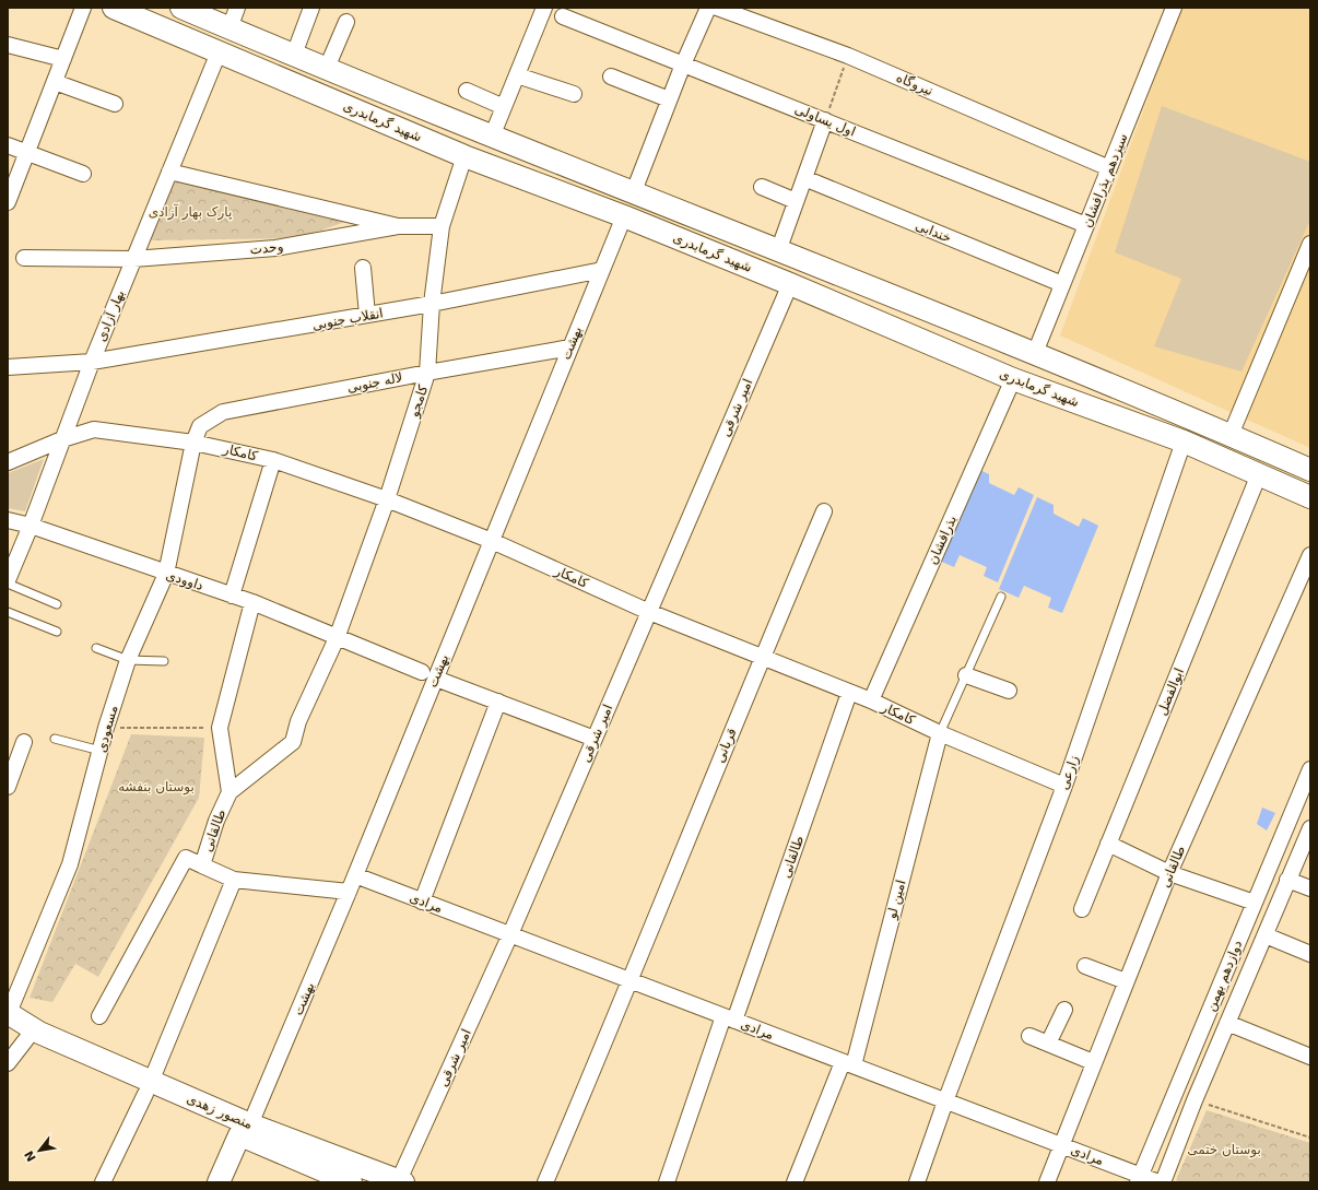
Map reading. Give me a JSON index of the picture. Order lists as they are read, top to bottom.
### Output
{
  "streets": {
    "main road": ["شهید گرمابدری", "منصور زهدی"],
    "street": [
      "نیروگاه",
      "اول یساولی",
      "سیزدهم بذرافشان",
      "خندابی",
      "وحدت",
      "بهار آزادی",
      "انقلاب جنوبی",
      "بهشت",
      "لاله جنوبی",
      "کامجو",
      "امیر شرقی",
      "کامکار",
      "بذرافشان",
      "داوودی",
      "ابوالفضل",
      "مسعودی",
      "قربانی",
      "زارعی",
      "طالقانی",
      "امین لو",
      "مرادی",
      "دوازدهم بهمن"
    ]
  },
  "crossings": [
    ["نیروگاه", "سیزدهم بذرافشان"],
    ["اول یساولی", "سیزدهم بذرافشان"],
    ["شهید گرمابدری", "سیزدهم بذرافشان"],
    ["شهید گرمابدری", "بهار آزادی"],
    ["شهید گرمابدری", "بهشت"],
    ["شهید گرمابدری", "کامجو"],
    ["شهید گرمابدری", "امیر شرقی"],
    ["شهید گرمابدری", "بذرافشان"],
    ["شهید گرمابدری", "ابوالفضل"],
    ["شهید گرمابدری", "زارعی"],
    ["سیزدهم بذرافشان", "خندابی"],
    ["وحدت", "بهار آزادی"],
    ["وحدت", "کامجو"],
    ["بهار آزادی", "انقلاب جنوبی"],
    ["بهار آزادی", "کامکار"],
    ["بهار آزادی", "داوودی"],
    ["انقلاب جنوبی", "بهشت"],
    ["انقلاب جنوبی", "کامجو"],
    ["بهشت", "لاله جنوبی"],
    ["بهشت", "کامکار"],
    ["بهشت", "داوودی"],
    ["بهشت", "مرادی"],
    ["بهشت", "منصور زهدی"],
    ["لاله جنوبی", "کامجو"],
    ["لاله جنوبی", "کامکار"],
    ["لاله جنوبی", "مسعودی"],
    ["کامجو", "کامکار"],
    ["کامجو", "داوودی"],
    ["کامجو", "طالقانی"],
    ["امیر شرقی", "کامکار"],
    ["امیر شرقی", "داوودی"],
    ["امیر شرقی", "مرادی"],
    ["امیر شرقی", "منصور زهدی"],
    ["کامکار", "بذرافشان"],
    ["کامکار", "مسعودی"],
    ["کامکار", "قربانی"],
    ["کامکار", "زارعی"],
    ["کامکار", "طالقانی"],
    ["کامکار", "امین لو"],
    ["داوودی", "مسعودی"],
    ["داوودی", "طالقانی"],
    ["مسعودی", "منصور زهدی"],
    ["قربانی", "مرادی"],
    ["زارعی", "مرادی"],
    ["طالقانی", "مرادی"],
    ["امین لو", "مرادی"],
    ["مرادی", "دوازدهم بهمن"]
  ],
  "parks": ["پارک بهار آزادی", "بوستان بنفشه", "بوستان ختمی"],
  "north": "bottom left"
}
